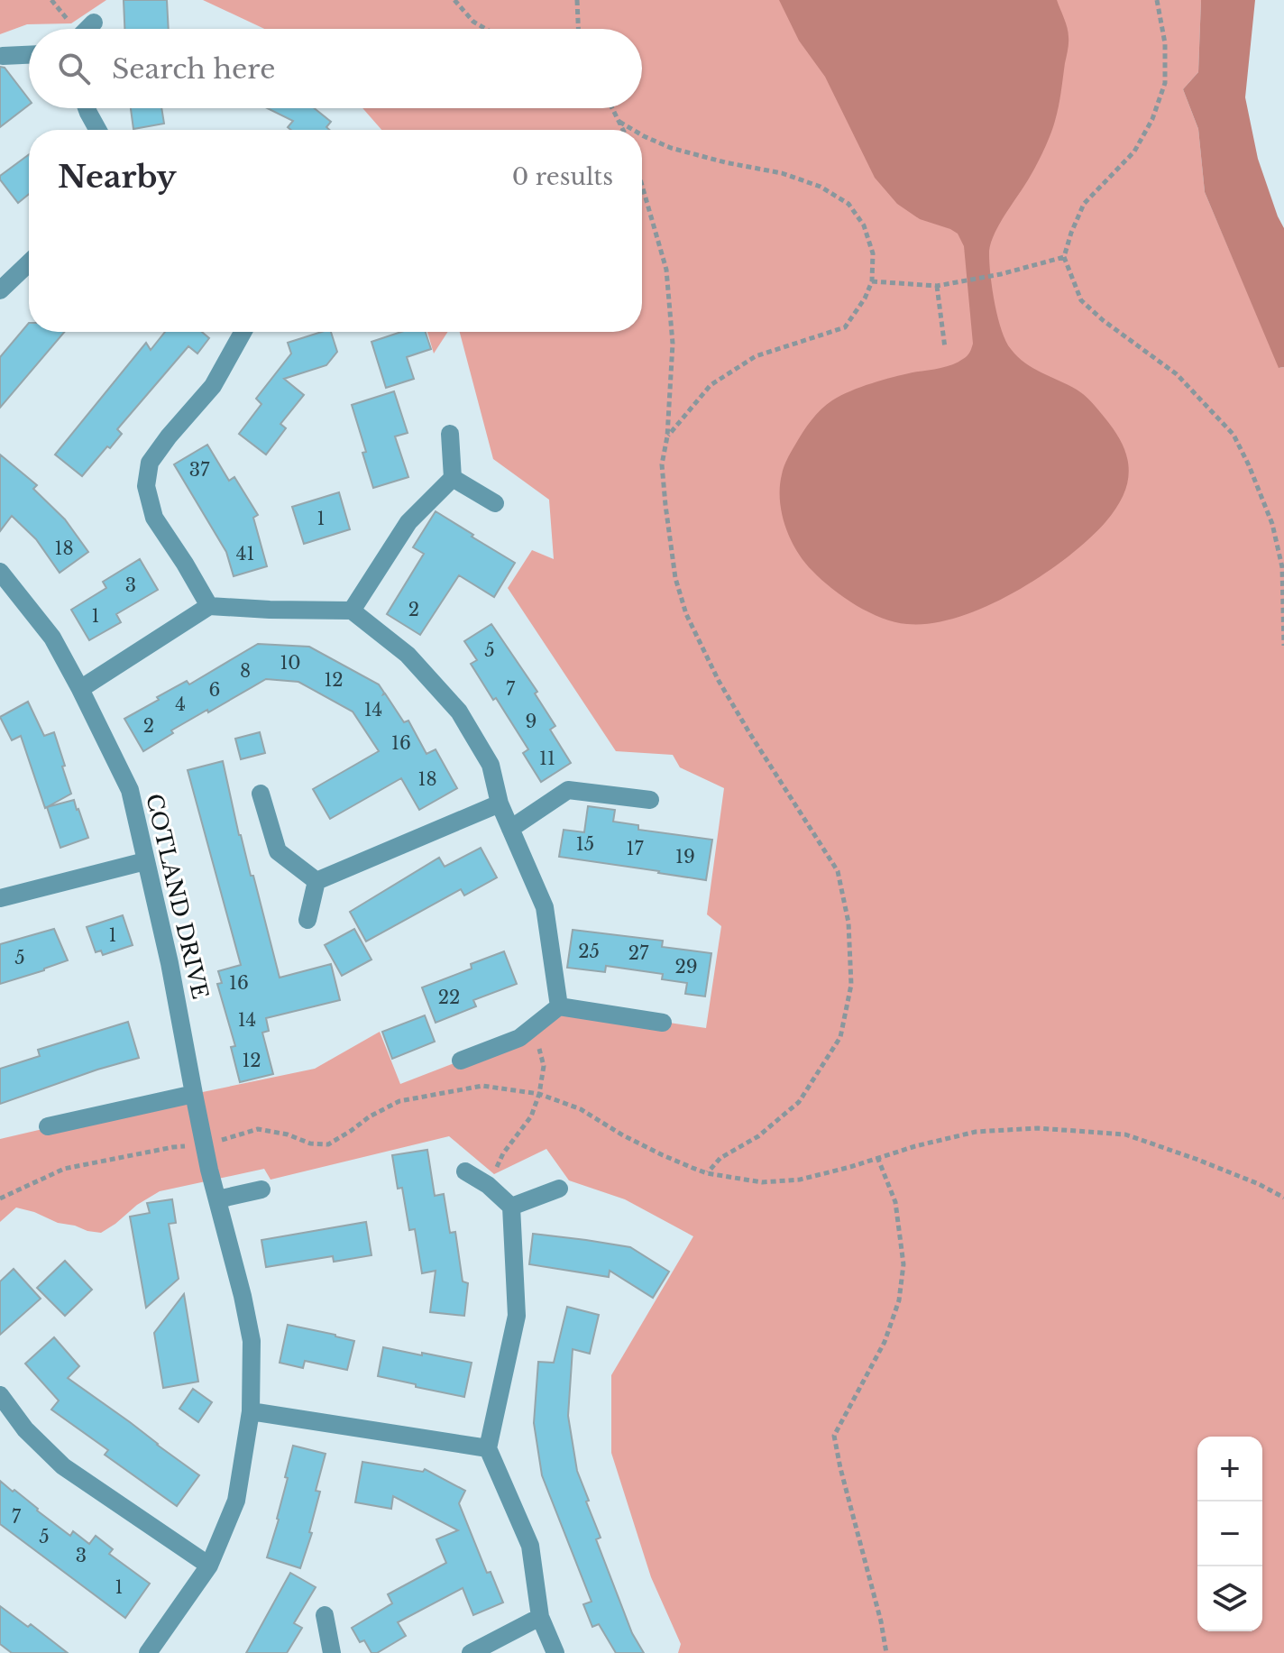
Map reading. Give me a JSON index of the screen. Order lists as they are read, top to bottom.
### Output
{
  "streets": {
    "street": ["COTLAND DRIVE"]
  },
  "house_numbers": [
    "37",
    "1",
    "18",
    "41",
    "3",
    "2",
    "1",
    "5",
    "10",
    "8",
    "12",
    "7",
    "6",
    "4",
    "14",
    "9",
    "2",
    "16",
    "11",
    "18",
    "15",
    "17",
    "19",
    "1",
    "25",
    "27",
    "5",
    "29",
    "16",
    "22",
    "14",
    "12",
    "7",
    "5",
    "3",
    "1"
  ],
  "page": {
    "search": "Search here",
    "heading": ["Nearby", "0 results"],
    "map_buttons": ["+", "−"]
  }
}
